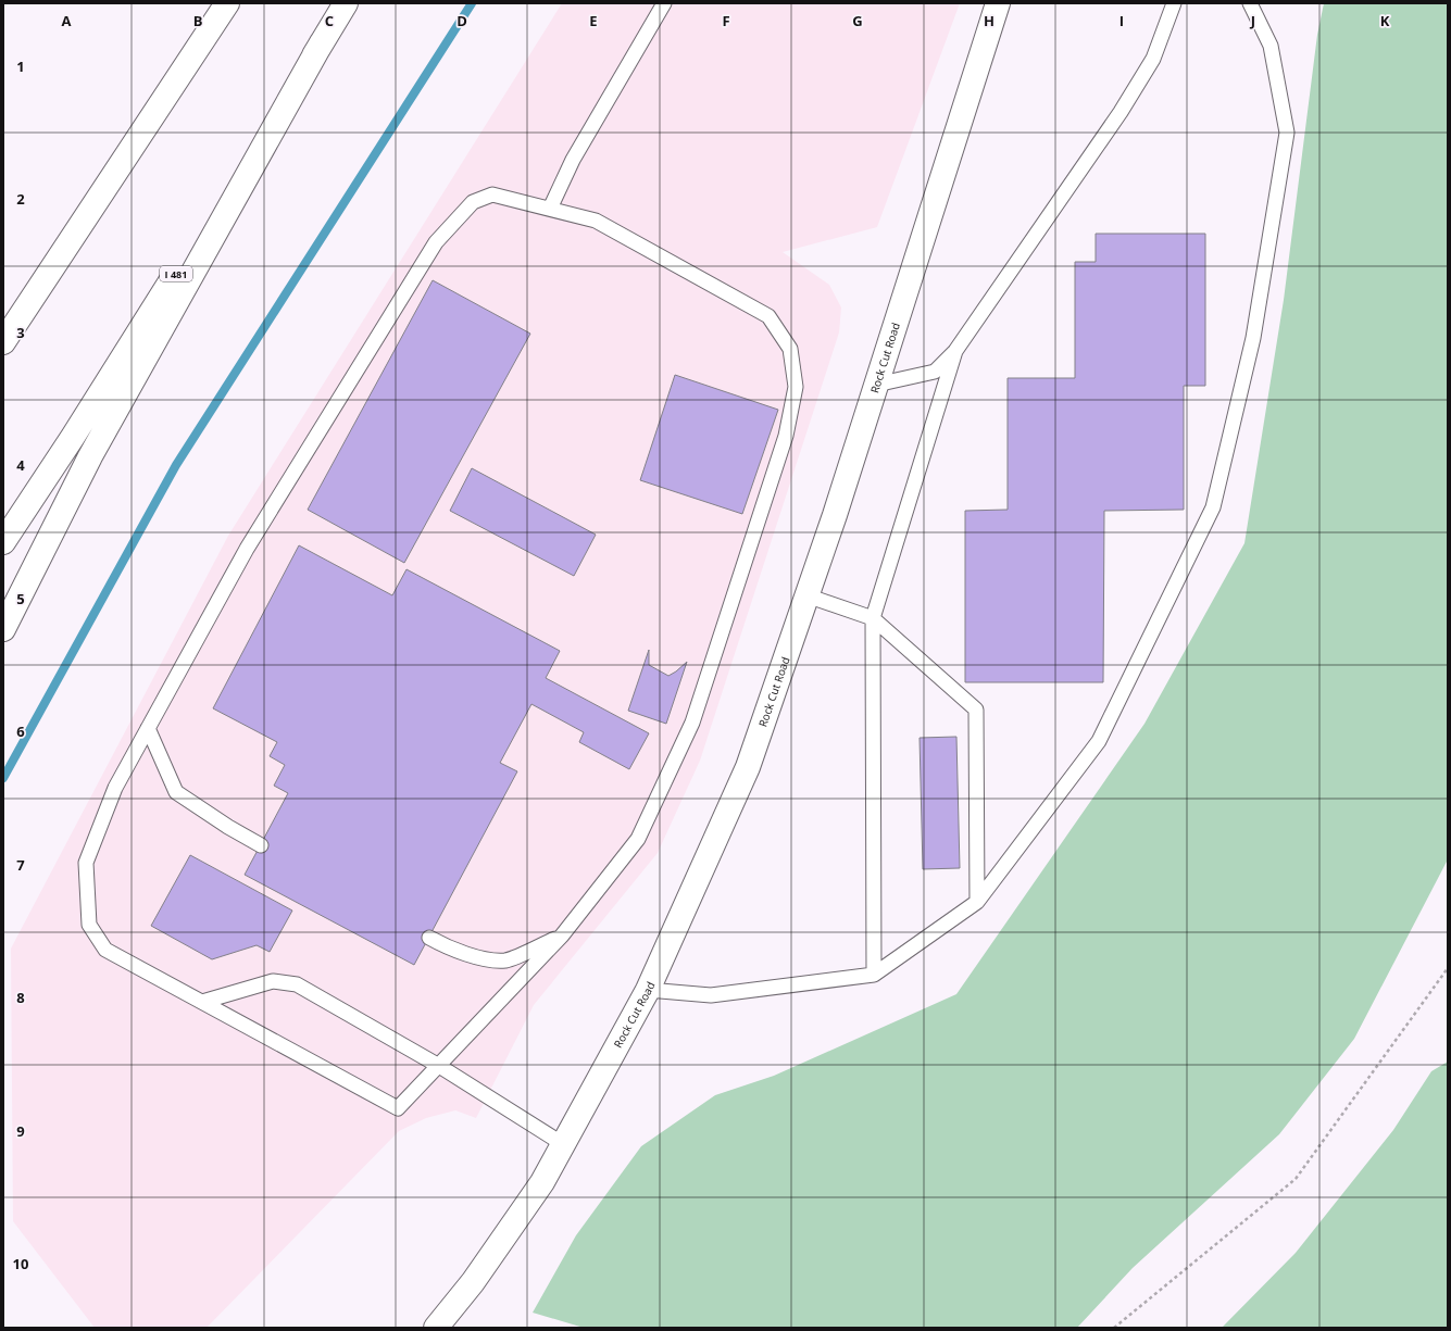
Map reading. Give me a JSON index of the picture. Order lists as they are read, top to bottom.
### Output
{
  "streets": {
    "main road": ["I 481", "Rock Cut Road"]
  },
  "grid": {
    "columns": [
      "A",
      "B",
      "C",
      "D",
      "E",
      "F",
      "G",
      "H",
      "I",
      "J",
      "K"
    ],
    "rows": [
      "1",
      "2",
      "3",
      "4",
      "5",
      "6",
      "7",
      "8",
      "9",
      "10"
    ]
  }
}
